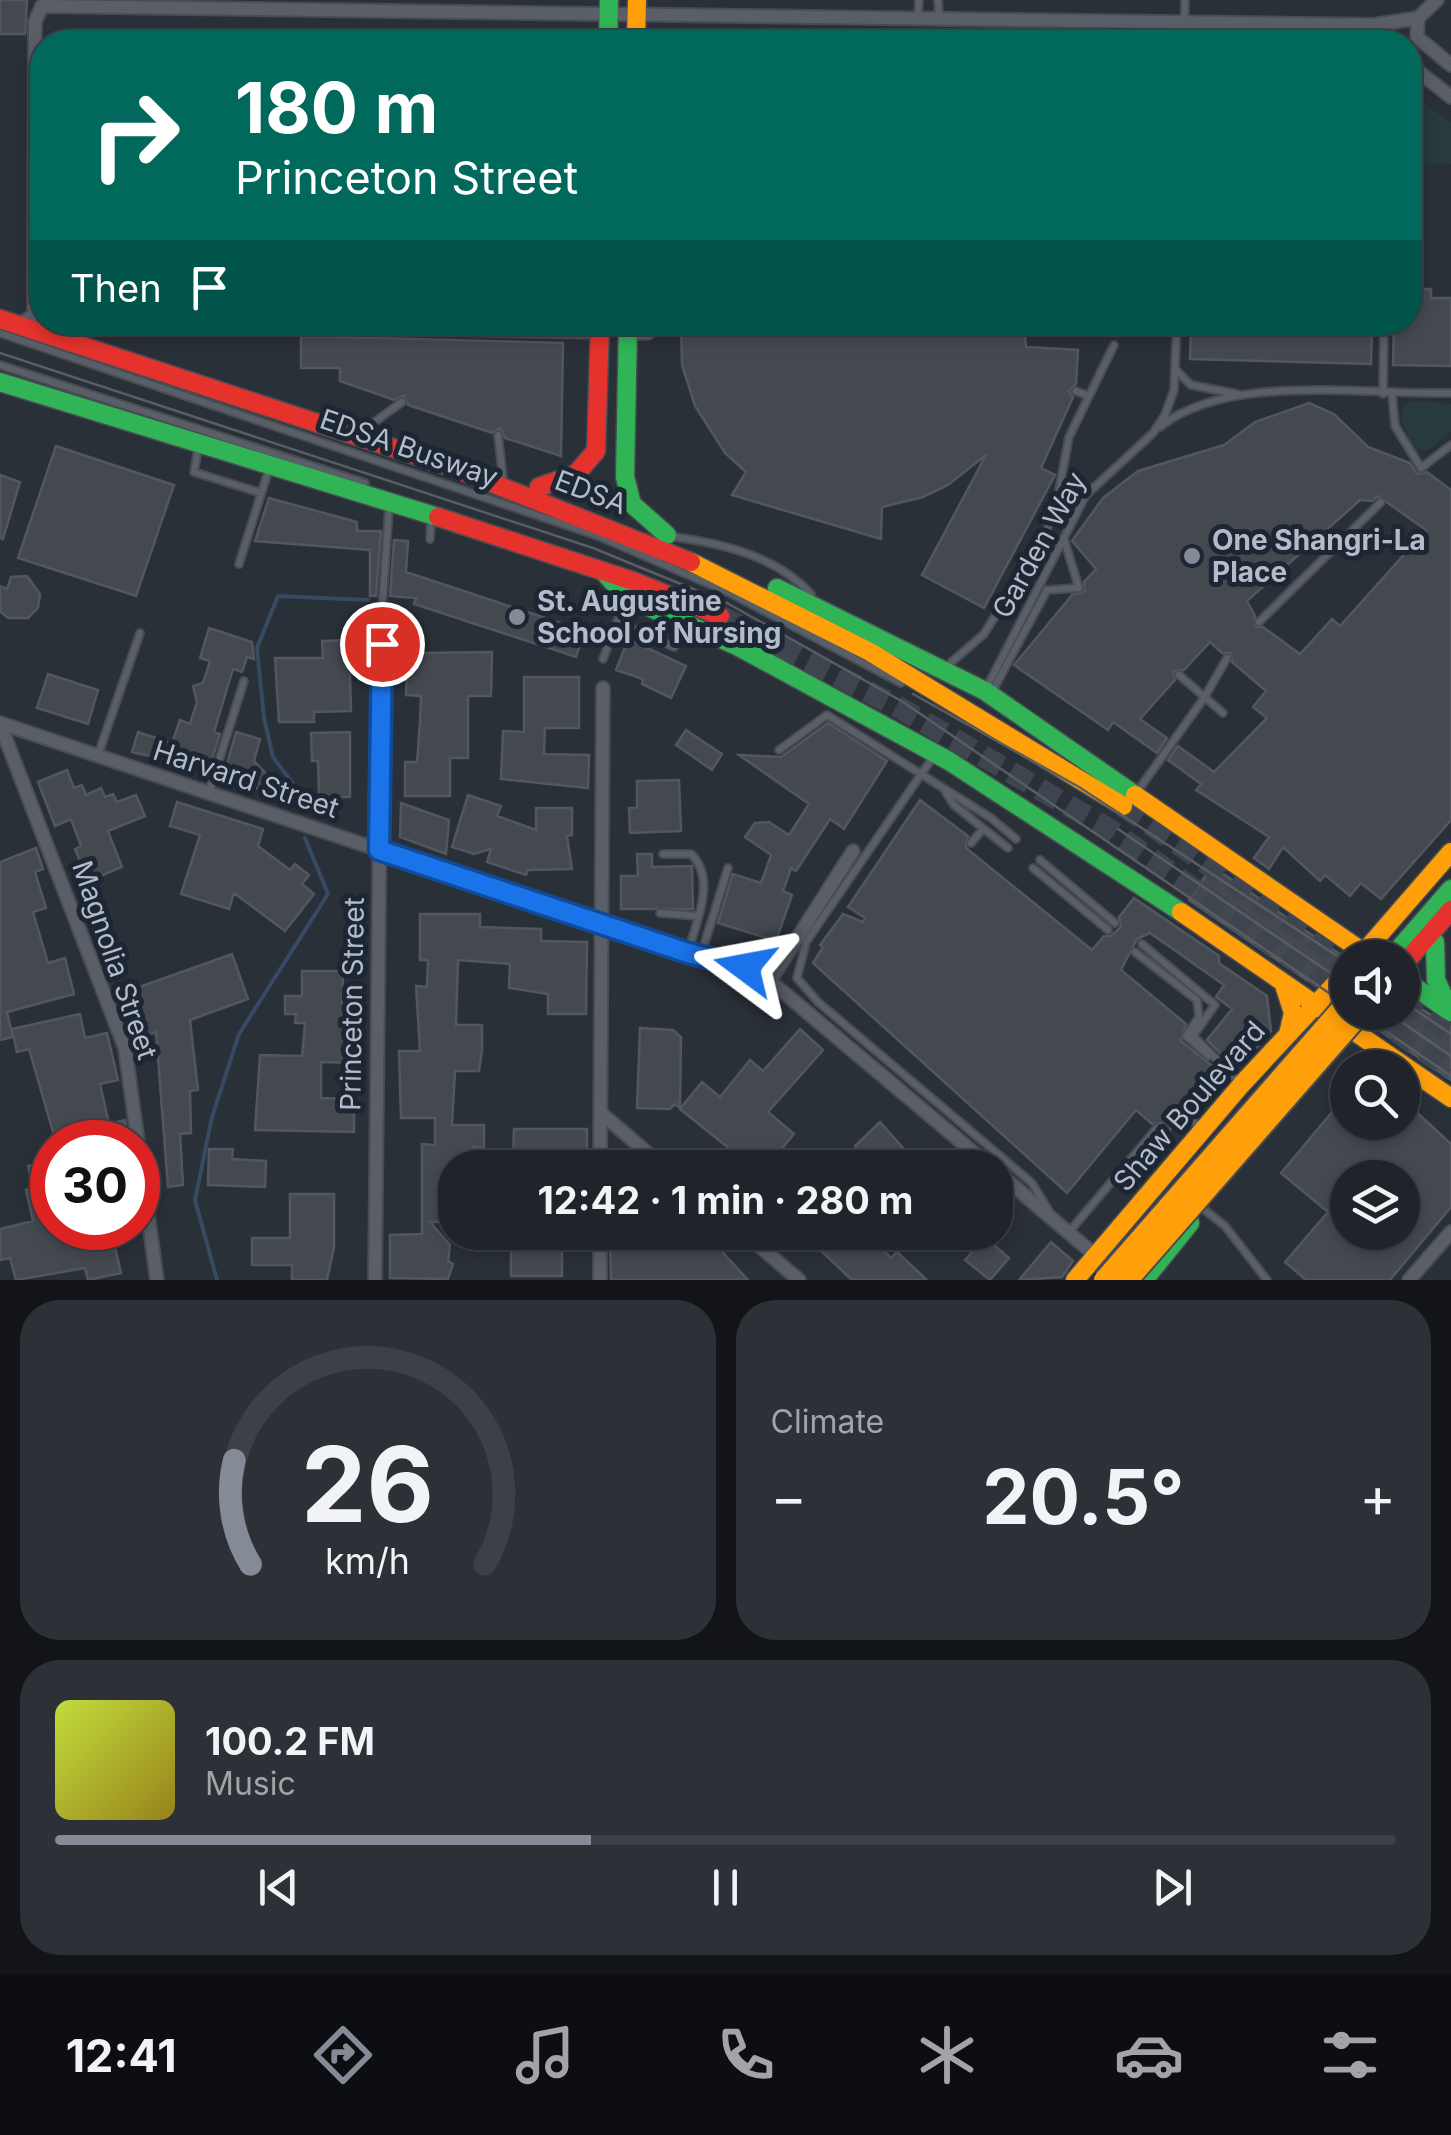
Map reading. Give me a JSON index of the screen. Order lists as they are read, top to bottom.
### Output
{
  "streets": {
    "main road": ["EDSA", "Shaw Boulevard"],
    "street": ["Harvard Street", "Magnolia Street", "Princeton Street"],
    "lane": ["EDSA Busway", "Garden Way"]
  },
  "crossings": [
    ["EDSA Busway", "EDSA"],
    ["Harvard Street", "Magnolia Street"],
    ["Harvard Street", "Princeton Street"],
    ["Harvard Street", "Shaw Boulevard"]
  ],
  "places": ["One Shangri-La Place", "St. Augustine School of Nursing"],
  "page": {
    "turn": ["180 m", "Princeton Street"],
    "then": "Then",
    "limit": "30",
    "trip": "12:42 · 1 min · 280 m",
    "tile": "Climate",
    "heat": ["−", "20.5°", "+"],
    "song": ["100.2 FM", "Music"],
    "tabs": "12:41",
    "gauge": ["26", "km/h"]
  }
}
